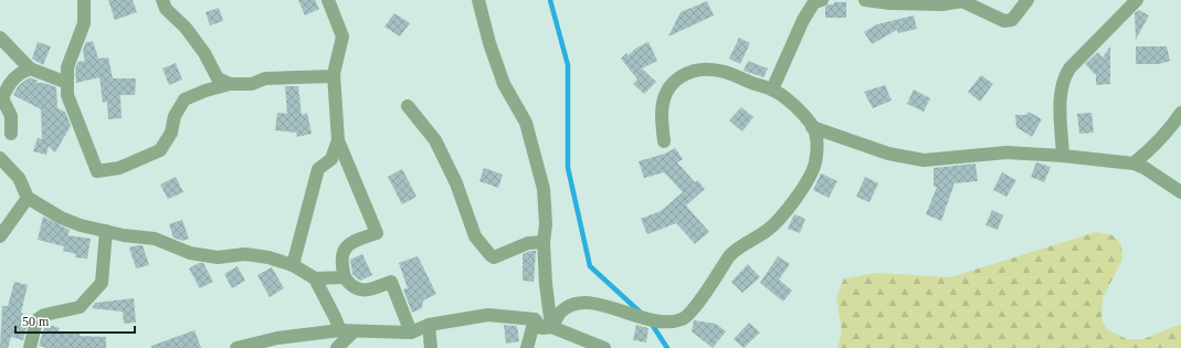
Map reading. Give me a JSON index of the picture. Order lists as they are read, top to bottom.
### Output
{
  "scale_bar": "50 m"
}
